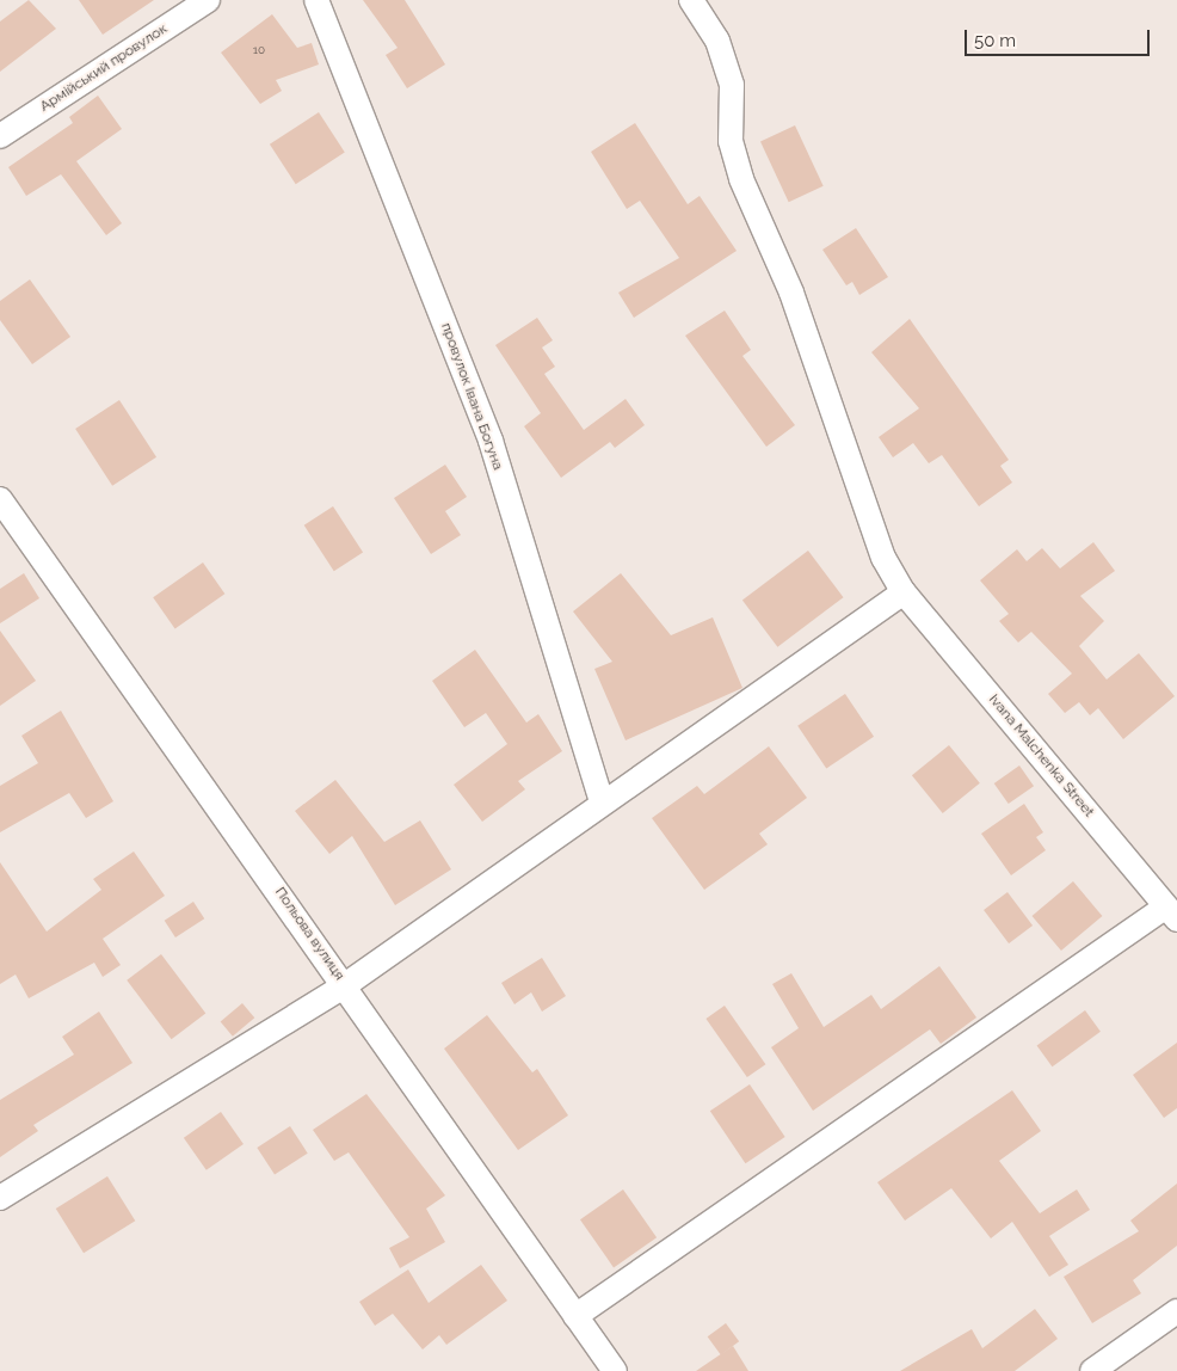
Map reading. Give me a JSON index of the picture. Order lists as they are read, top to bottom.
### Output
{
  "streets": {
    "street": [
      "Армійський провулок",
      "провулок Івана Богуна",
      "Ivana Malchenka Street",
      "Польова вулиця"
    ]
  },
  "house_numbers": ["10"],
  "scale_bar": "50 m"
}
